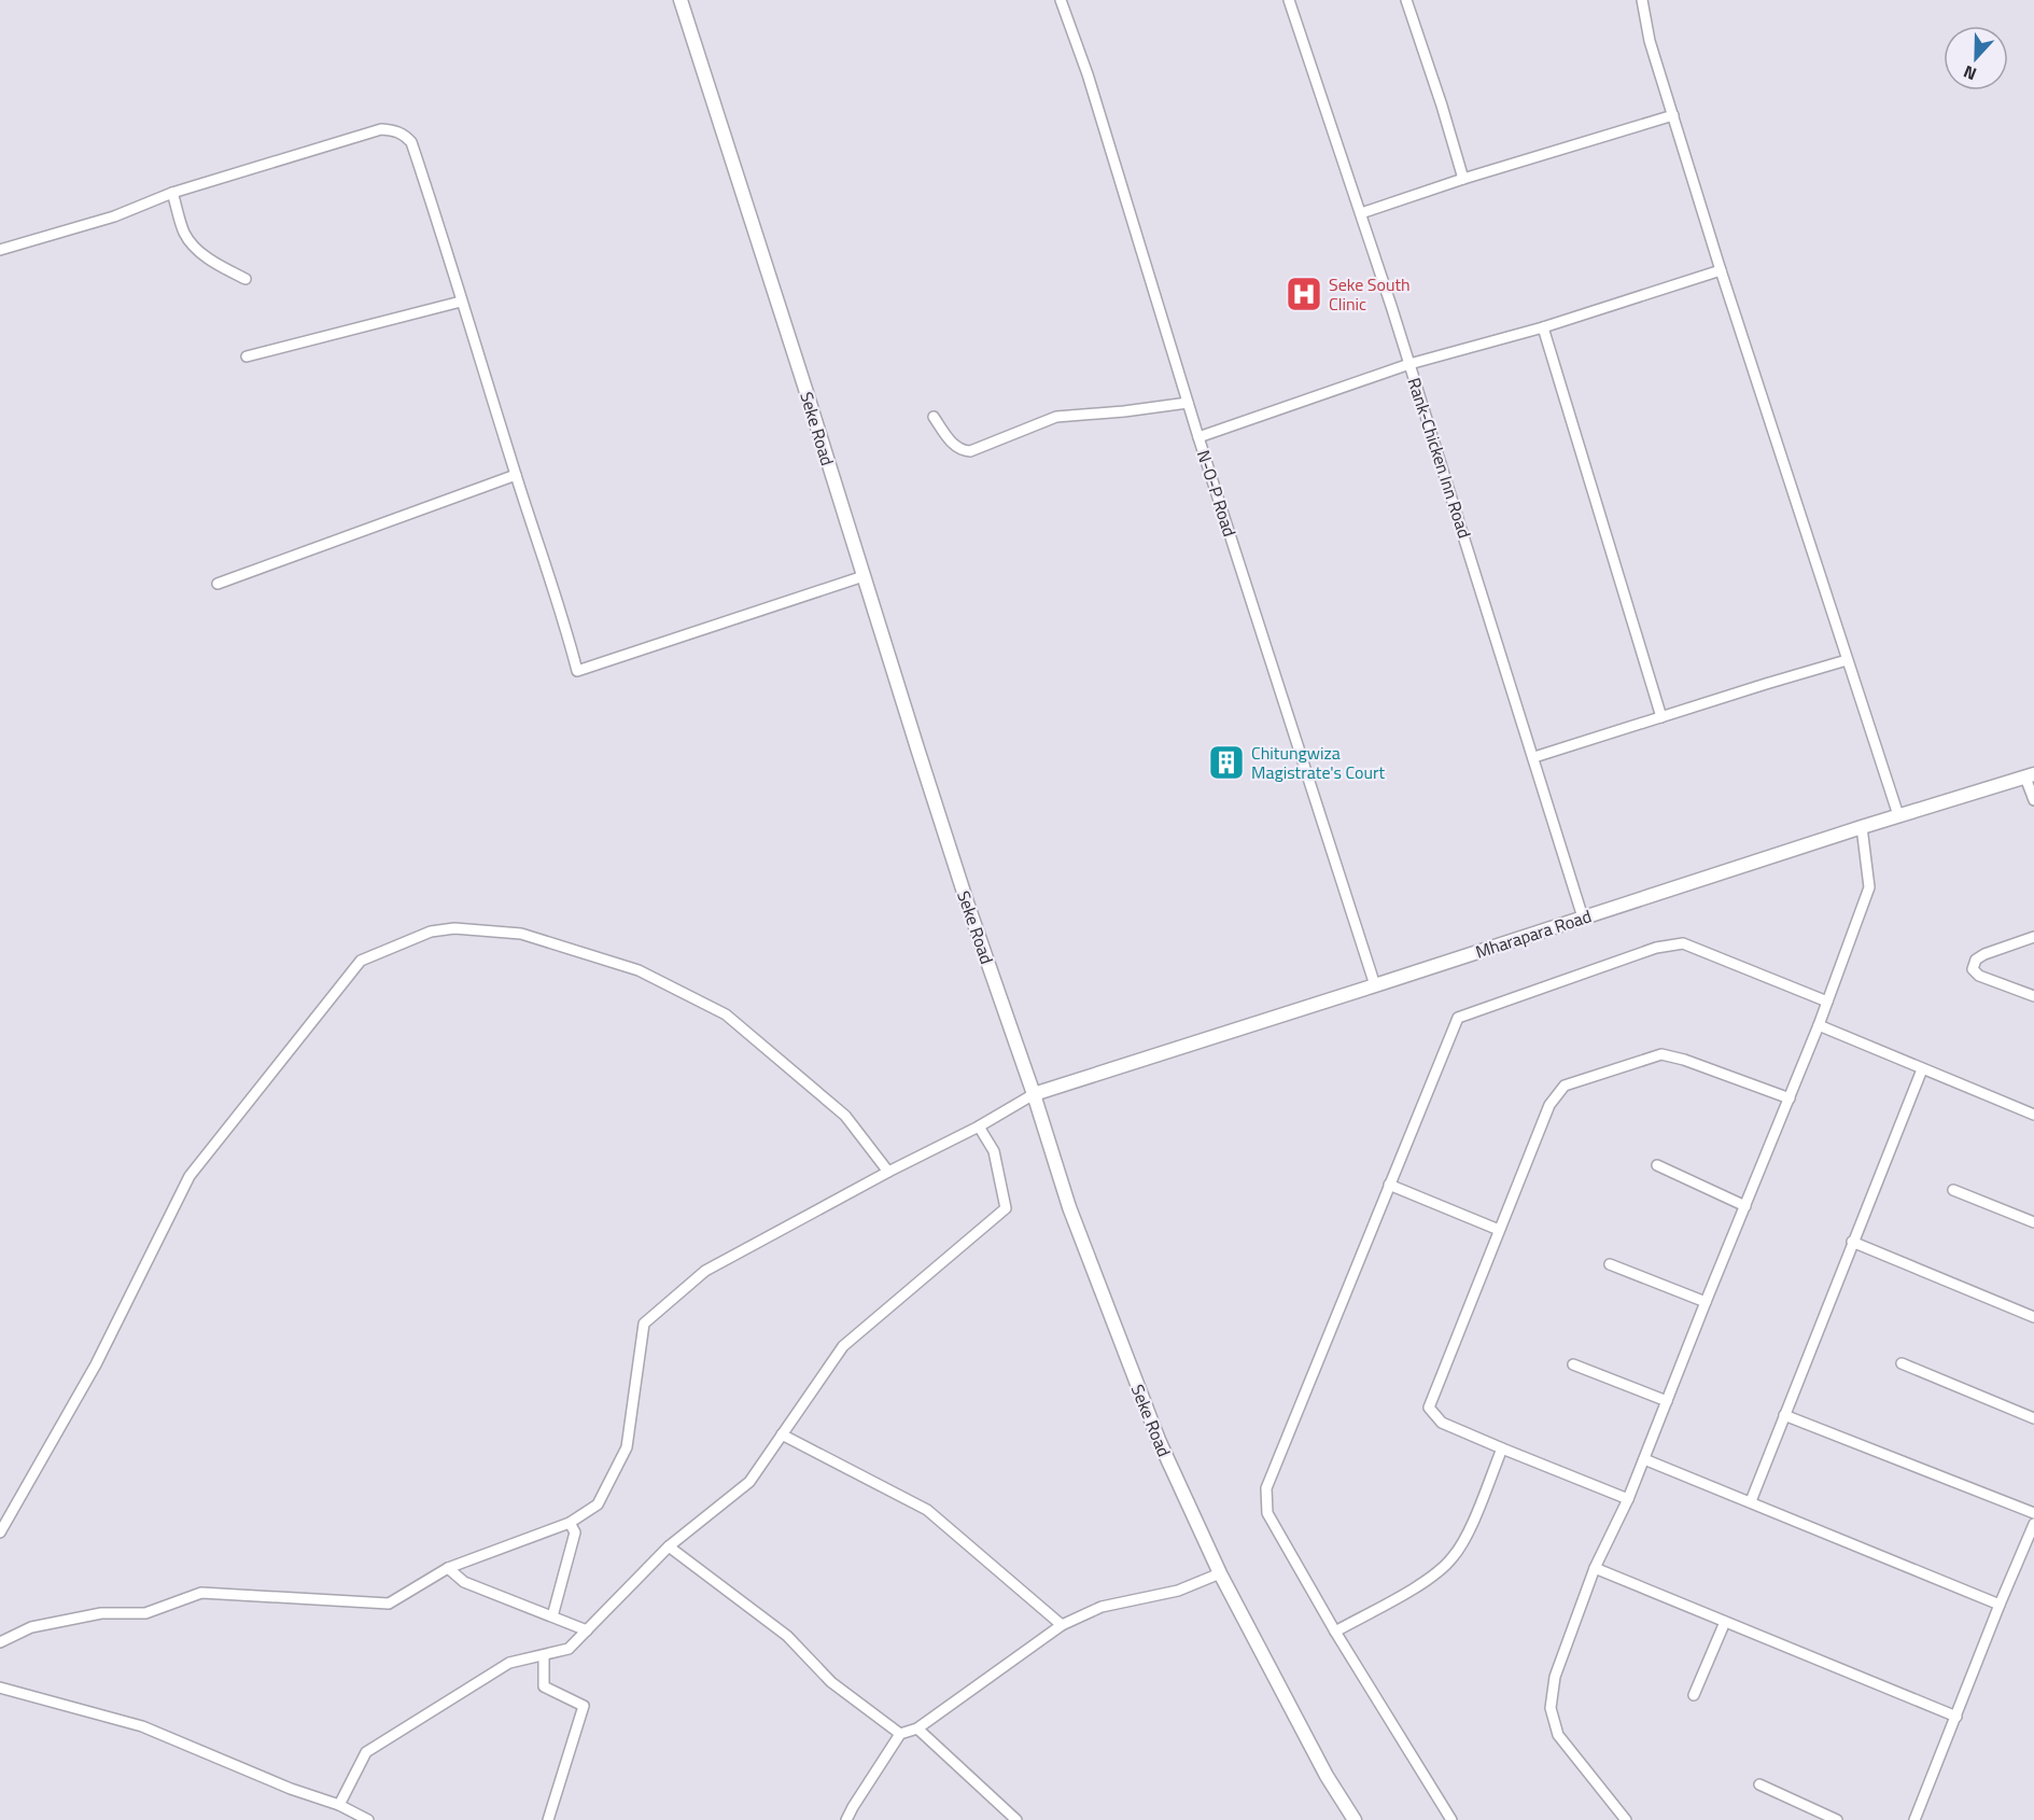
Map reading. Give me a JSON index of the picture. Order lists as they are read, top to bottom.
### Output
{
  "streets": {
    "main road": ["Seke Road", "Mharapara Road"],
    "street": ["Rank-Chicken Inn Road", "N-O-P Road"]
  },
  "crossings": [
    ["Seke Road", "Mharapara Road"],
    ["Rank-Chicken Inn Road", "Mharapara Road"],
    ["N-O-P Road", "Mharapara Road"]
  ],
  "places": {
    "hospital": ["Seke South Clinic"],
    "building": ["Chitungwiza Magistrate's Court"]
  },
  "north": "bottom"
}
